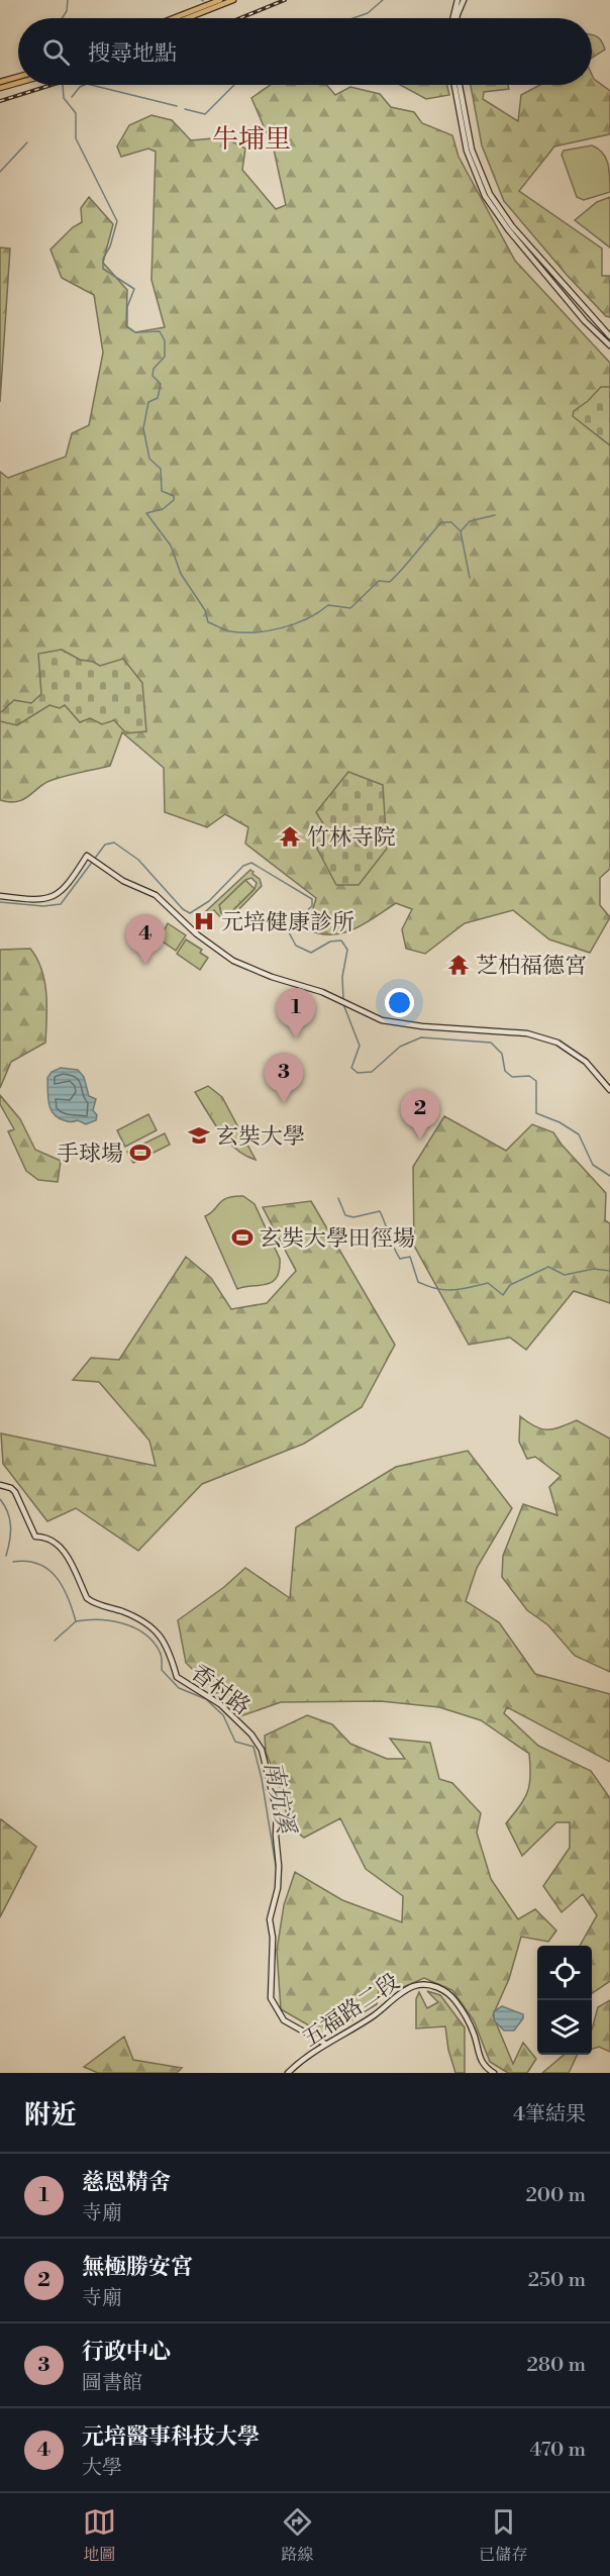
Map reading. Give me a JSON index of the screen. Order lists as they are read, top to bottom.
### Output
{
  "streets": {
    "street": ["香村路", "五福路二段"]
  },
  "crossings": [
    ["香村路", "五福路二段"]
  ],
  "districts": ["牛埔里"],
  "water": ["南坑溪"],
  "places": {
    "temple": ["竹林寺院", "芝柏福德宮"],
    "hospital": ["元培健康診所"],
    "school or university": ["玄奘大學"],
    "sports": ["手球場", "玄奘大學田徑場"]
  },
  "page": {
    "search": "搜尋地點",
    "pins": [
      "4",
      "1",
      "3",
      "2"
    ],
    "heading": ["附近", "4筆結果"],
    "list": [
      {
        "mark": "1",
        "name": "慈恩精舍",
        "note": "寺廟",
        "value": "200 m"
      },
      {
        "mark": "2",
        "name": "無極勝安宮",
        "note": "寺廟",
        "value": "250 m"
      },
      {
        "mark": "3",
        "name": "行政中心",
        "note": "圖書館",
        "value": "280 m"
      },
      {
        "mark": "4",
        "name": "元培醫事科技大學",
        "note": "大學",
        "value": "470 m"
      }
    ],
    "nav": ["地圖", "路線", "已儲存"]
  }
}
